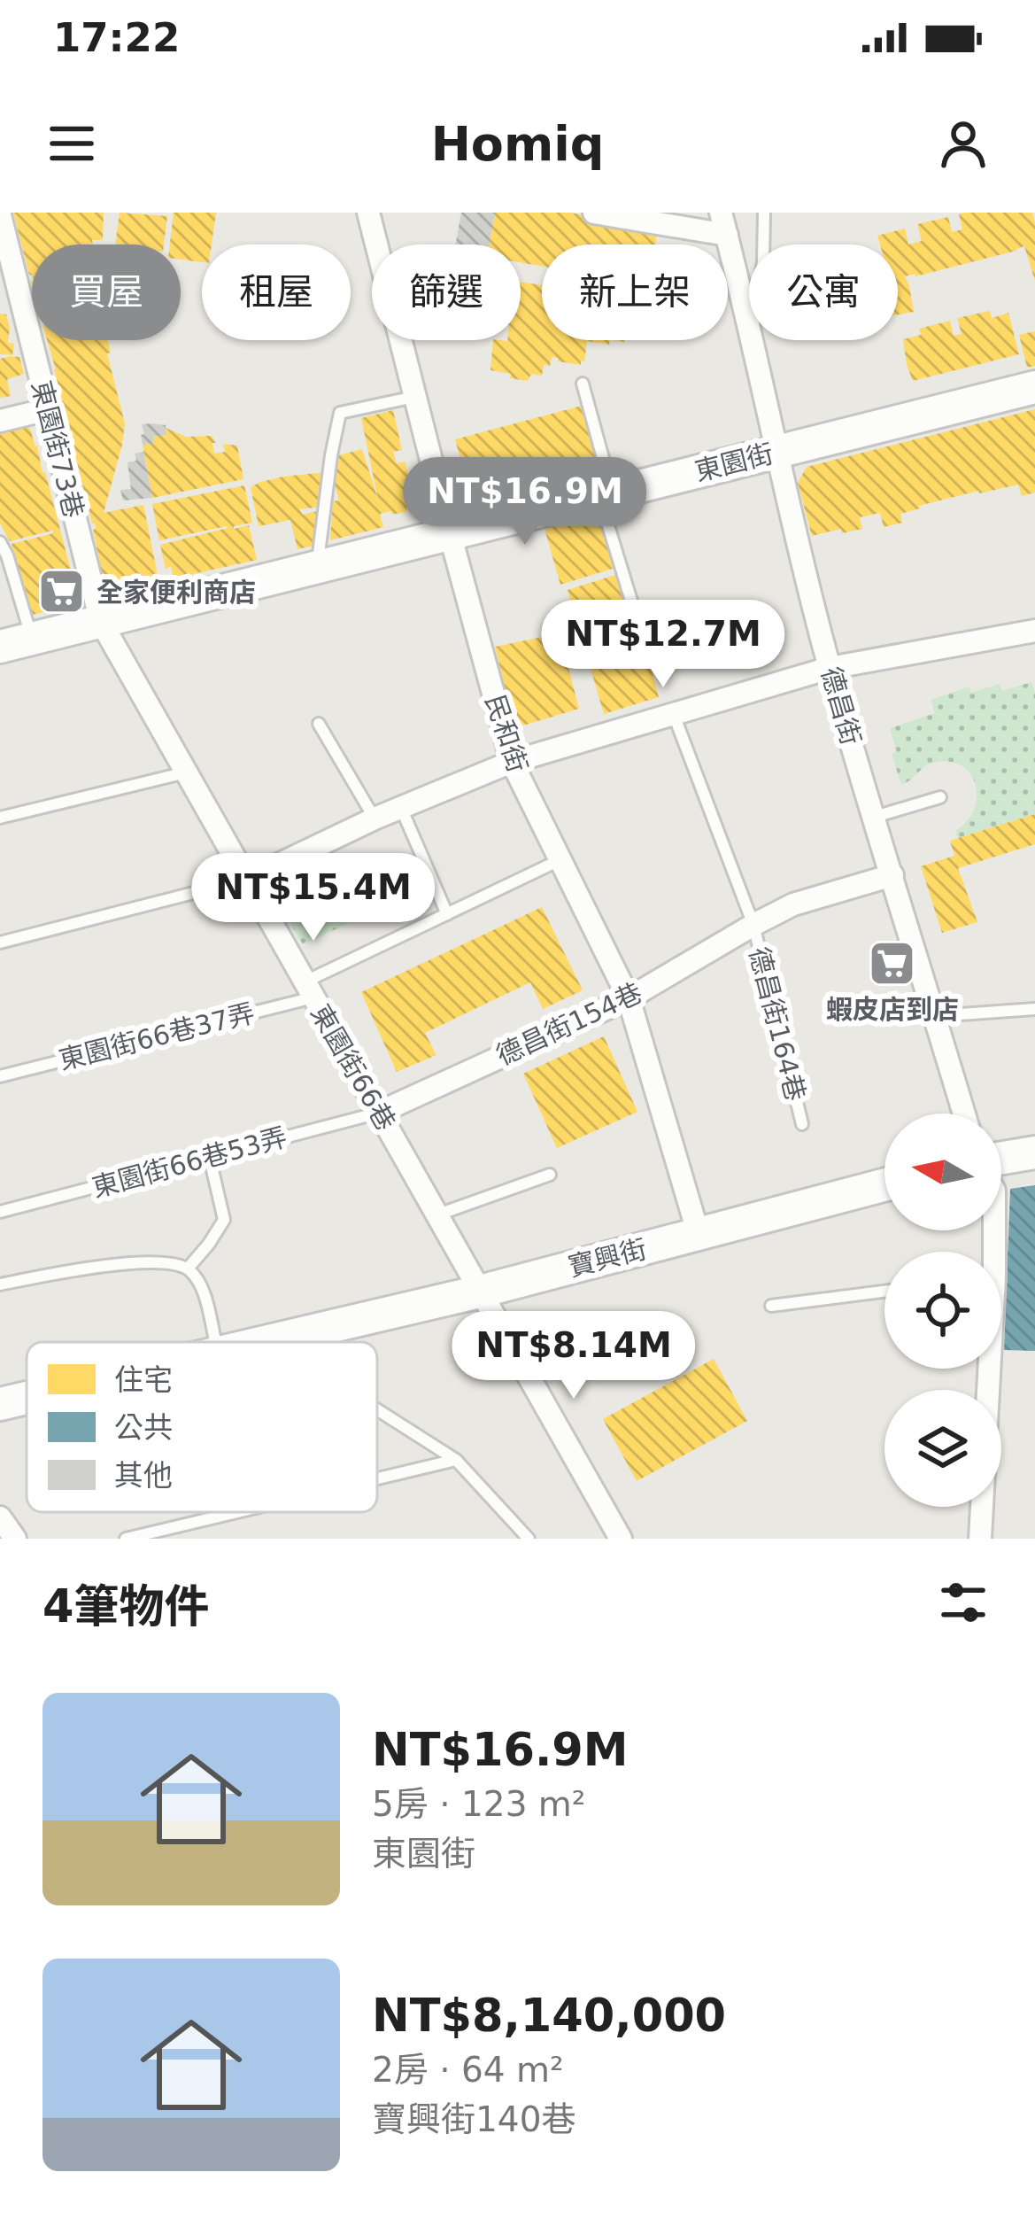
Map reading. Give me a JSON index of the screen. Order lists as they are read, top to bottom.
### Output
{
  "streets": {
    "street": [
      "東園街73巷",
      "東園街",
      "德昌街",
      "民和街",
      "德昌街154巷",
      "東園街66巷",
      "寶興街"
    ],
    "lane": ["德昌街164巷", "東園街66巷37弄", "東園街66巷53弄"]
  },
  "crossings": [
    ["東園街73巷", "東園街"],
    ["東園街73巷", "東園街66巷"],
    ["東園街", "德昌街"],
    ["東園街", "民和街"],
    ["東園街", "東園街66巷"],
    ["德昌街", "德昌街154巷"],
    ["民和街", "德昌街154巷"],
    ["民和街", "東園街66巷37弄"],
    ["民和街", "寶興街"],
    ["德昌街154巷", "德昌街164巷"],
    ["德昌街154巷", "東園街66巷"],
    ["德昌街154巷", "東園街66巷53弄"],
    ["東園街66巷37弄", "東園街66巷"],
    ["東園街66巷", "東園街66巷53弄"],
    ["東園街66巷", "寶興街"]
  ],
  "places": {
    "supermarket": ["全家便利商店", "蝦皮店到店"]
  },
  "legend": ["住宅", "公共", "其他"],
  "north": "left",
  "page": {
    "status": "17:22",
    "header": "Homiq",
    "chip": [
      "買屋",
      "租屋",
      "篩選",
      "新上架",
      "公寓"
    ],
    "price": [
      "NT$16.9M",
      "NT$12.7M",
      "NT$15.4M",
      "NT$8.14M"
    ],
    "heading": "4筆物件",
    "list": [
      {
        "name": "NT$16.9M",
        "note": "5房 · 123 m² · 東園街"
      },
      {
        "name": "NT$8,140,000",
        "note": "2房 · 64 m² · 寶興街140巷"
      }
    ]
  }
}
